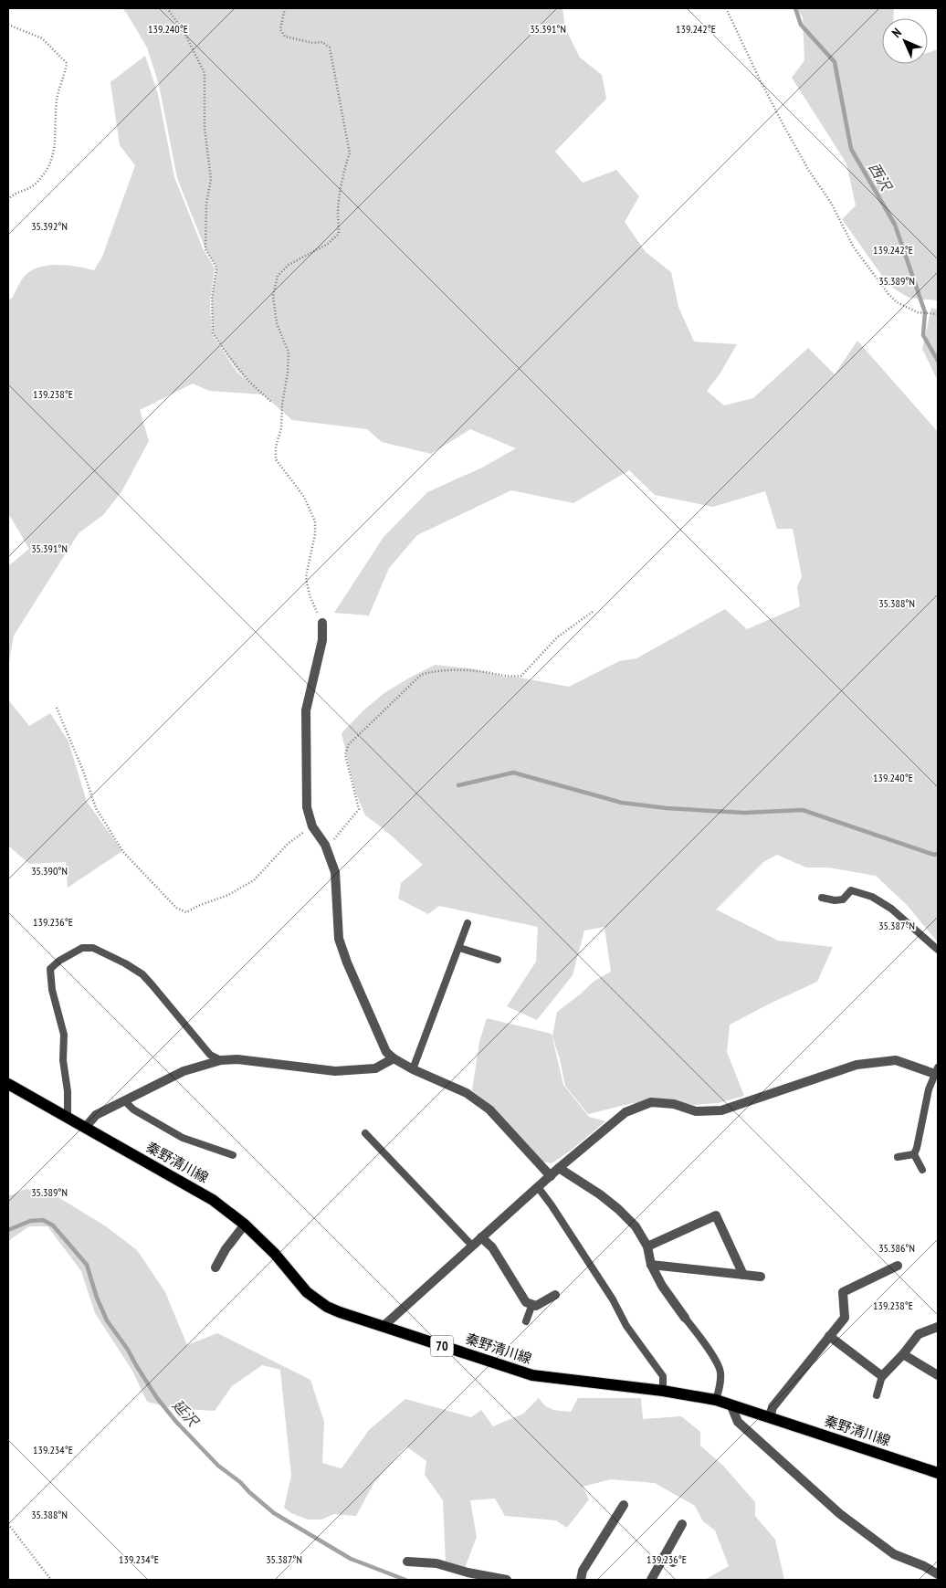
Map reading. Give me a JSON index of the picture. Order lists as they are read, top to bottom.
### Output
{
  "streets": {
    "main road": ["秦野清川線", "70"]
  },
  "water": ["西沢", "延沢"],
  "north": "top left",
  "coordinates": [
    "139.240°E",
    "35.391°N",
    "139.242°E",
    "35.392°N",
    "35.389°N",
    "139.238°E",
    "35.388°N",
    "35.390°N",
    "139.236°E",
    "35.387°N",
    "35.386°N",
    "139.234°E"
  ]
}
